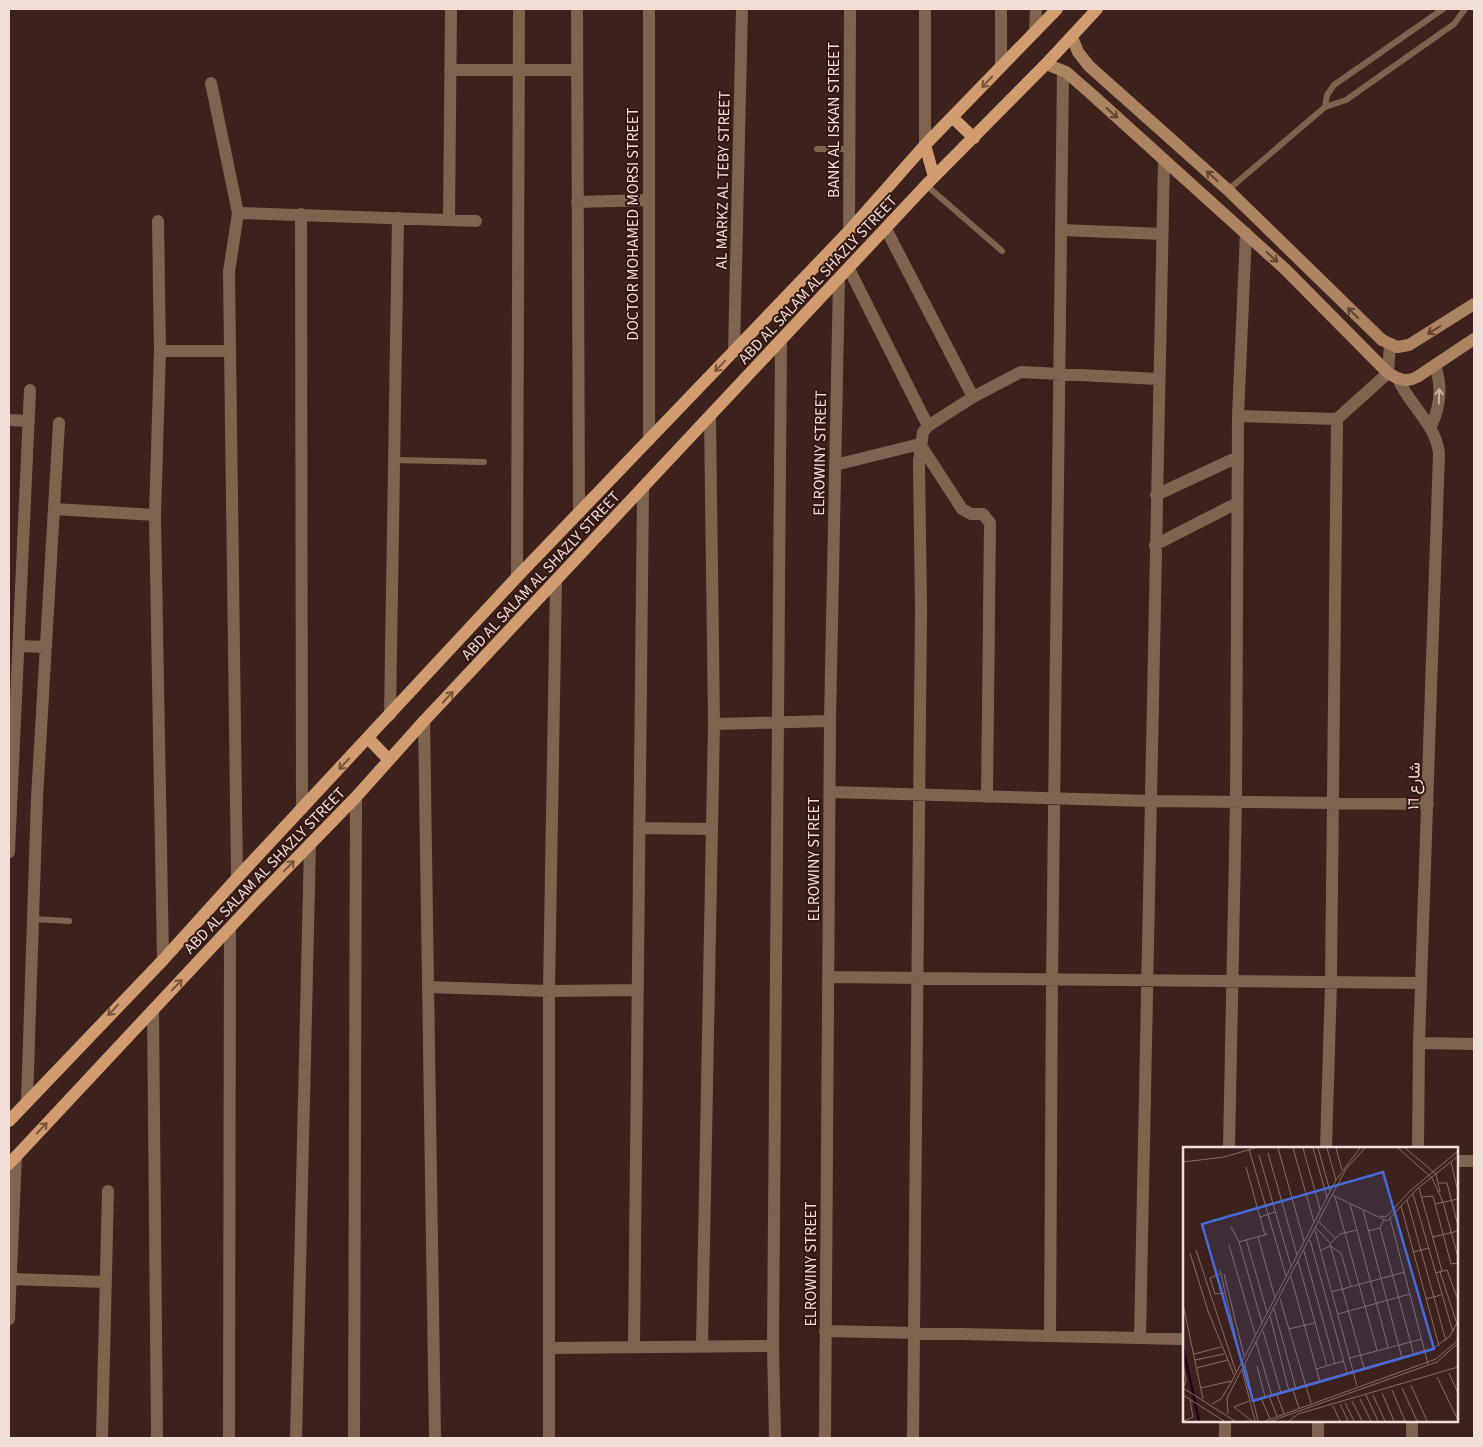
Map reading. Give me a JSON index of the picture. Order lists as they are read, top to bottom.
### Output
{
  "streets": {
    "main road": ["ABD AL SALAM AL SHAZLY STREET"],
    "street": [
      "BANK AL ISKAN STREET",
      "AL MARKZ AL TEBY STREET",
      "DOCTOR MOHAMED MORSI STREET",
      "ELROWINY STREET",
      "شارع ١٦"
    ]
  },
  "crossings": [
    ["BANK AL ISKAN STREET", "ABD AL SALAM AL SHAZLY STREET"],
    ["AL MARKZ AL TEBY STREET", "ABD AL SALAM AL SHAZLY STREET"],
    ["DOCTOR MOHAMED MORSI STREET", "ABD AL SALAM AL SHAZLY STREET"],
    ["ABD AL SALAM AL SHAZLY STREET", "ELROWINY STREET"]
  ]
}
